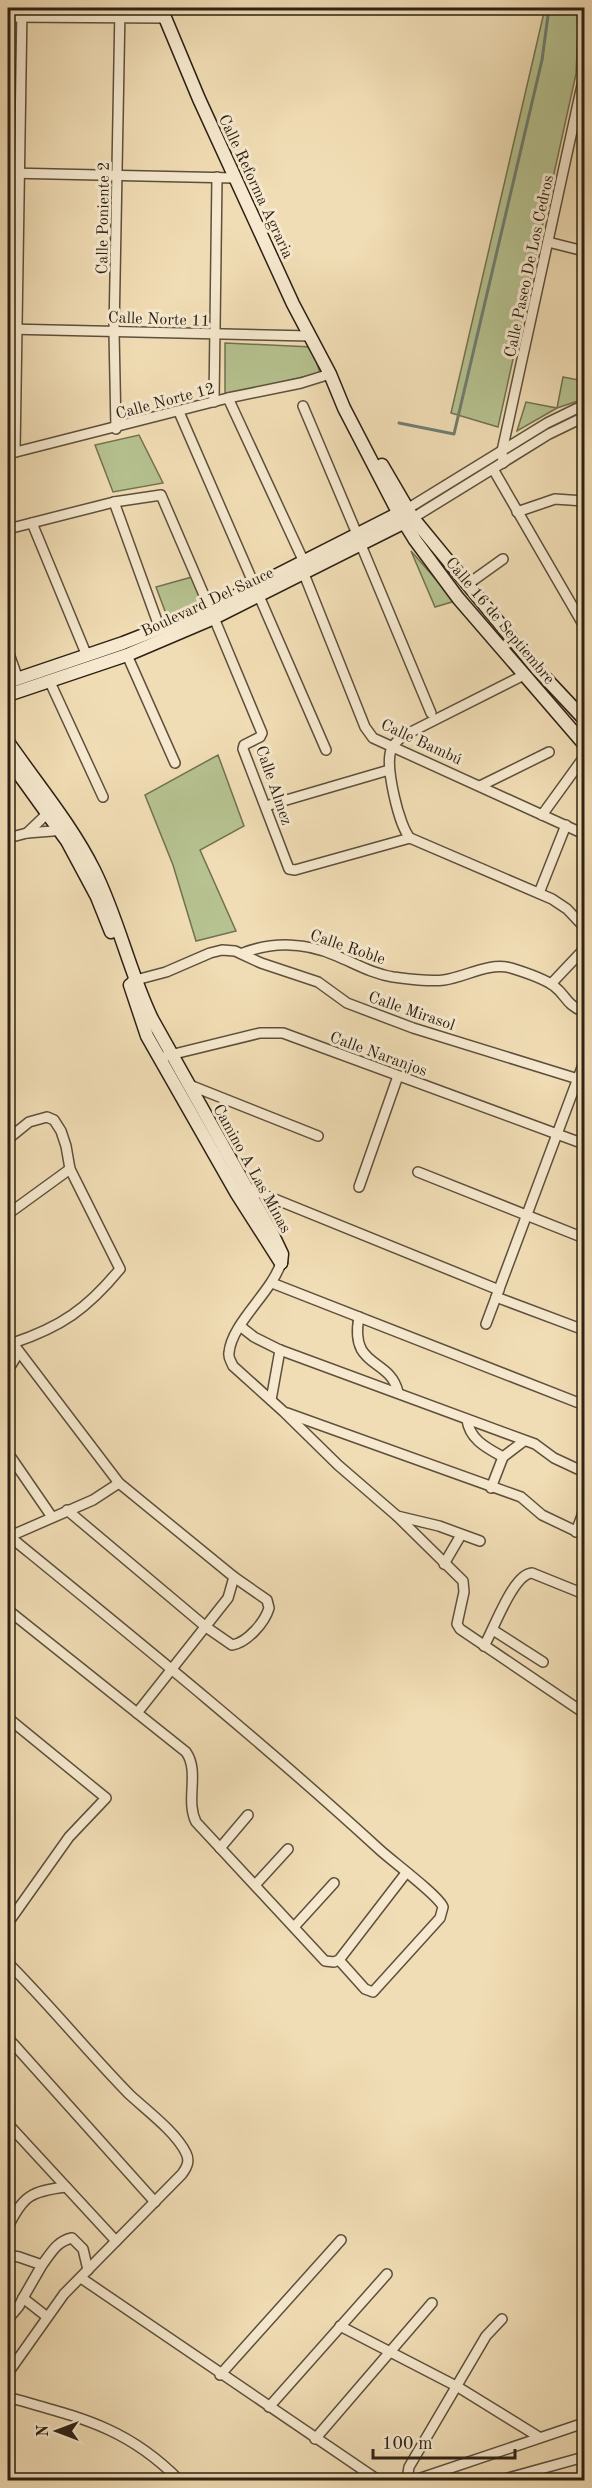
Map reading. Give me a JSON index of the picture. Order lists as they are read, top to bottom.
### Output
{
  "streets": {
    "street": [
      "Calle Reforma Agraria",
      "Calle Poniente 2",
      "Calle Paseo De Los Cedros",
      "Calle Norte 11",
      "Calle Norte 12",
      "Boulevard Del Sauce",
      "Calle 16 de Septiembre",
      "Calle Bambú",
      "Calle Almez",
      "Calle Roble",
      "Calle Mirasol",
      "Calle Naranjos",
      "Camino A Las Minas"
    ]
  },
  "crossings": [
    ["Calle Reforma Agraria", "Calle Norte 11"],
    ["Calle Reforma Agraria", "Calle Norte 12"],
    ["Calle Poniente 2", "Calle Norte 11"],
    ["Calle Poniente 2", "Calle Norte 12"],
    ["Calle Norte 12", "Calle Bambú"],
    ["Boulevard Del Sauce", "Calle 16 de Septiembre"],
    ["Boulevard Del Sauce", "Calle Bambú"],
    ["Boulevard Del Sauce", "Calle Almez"],
    ["Calle Roble", "Calle Mirasol"],
    ["Calle Roble", "Camino A Las Minas"],
    ["Calle Naranjos", "Camino A Las Minas"]
  ],
  "scale_bar": "100 m",
  "north": "left"
}
